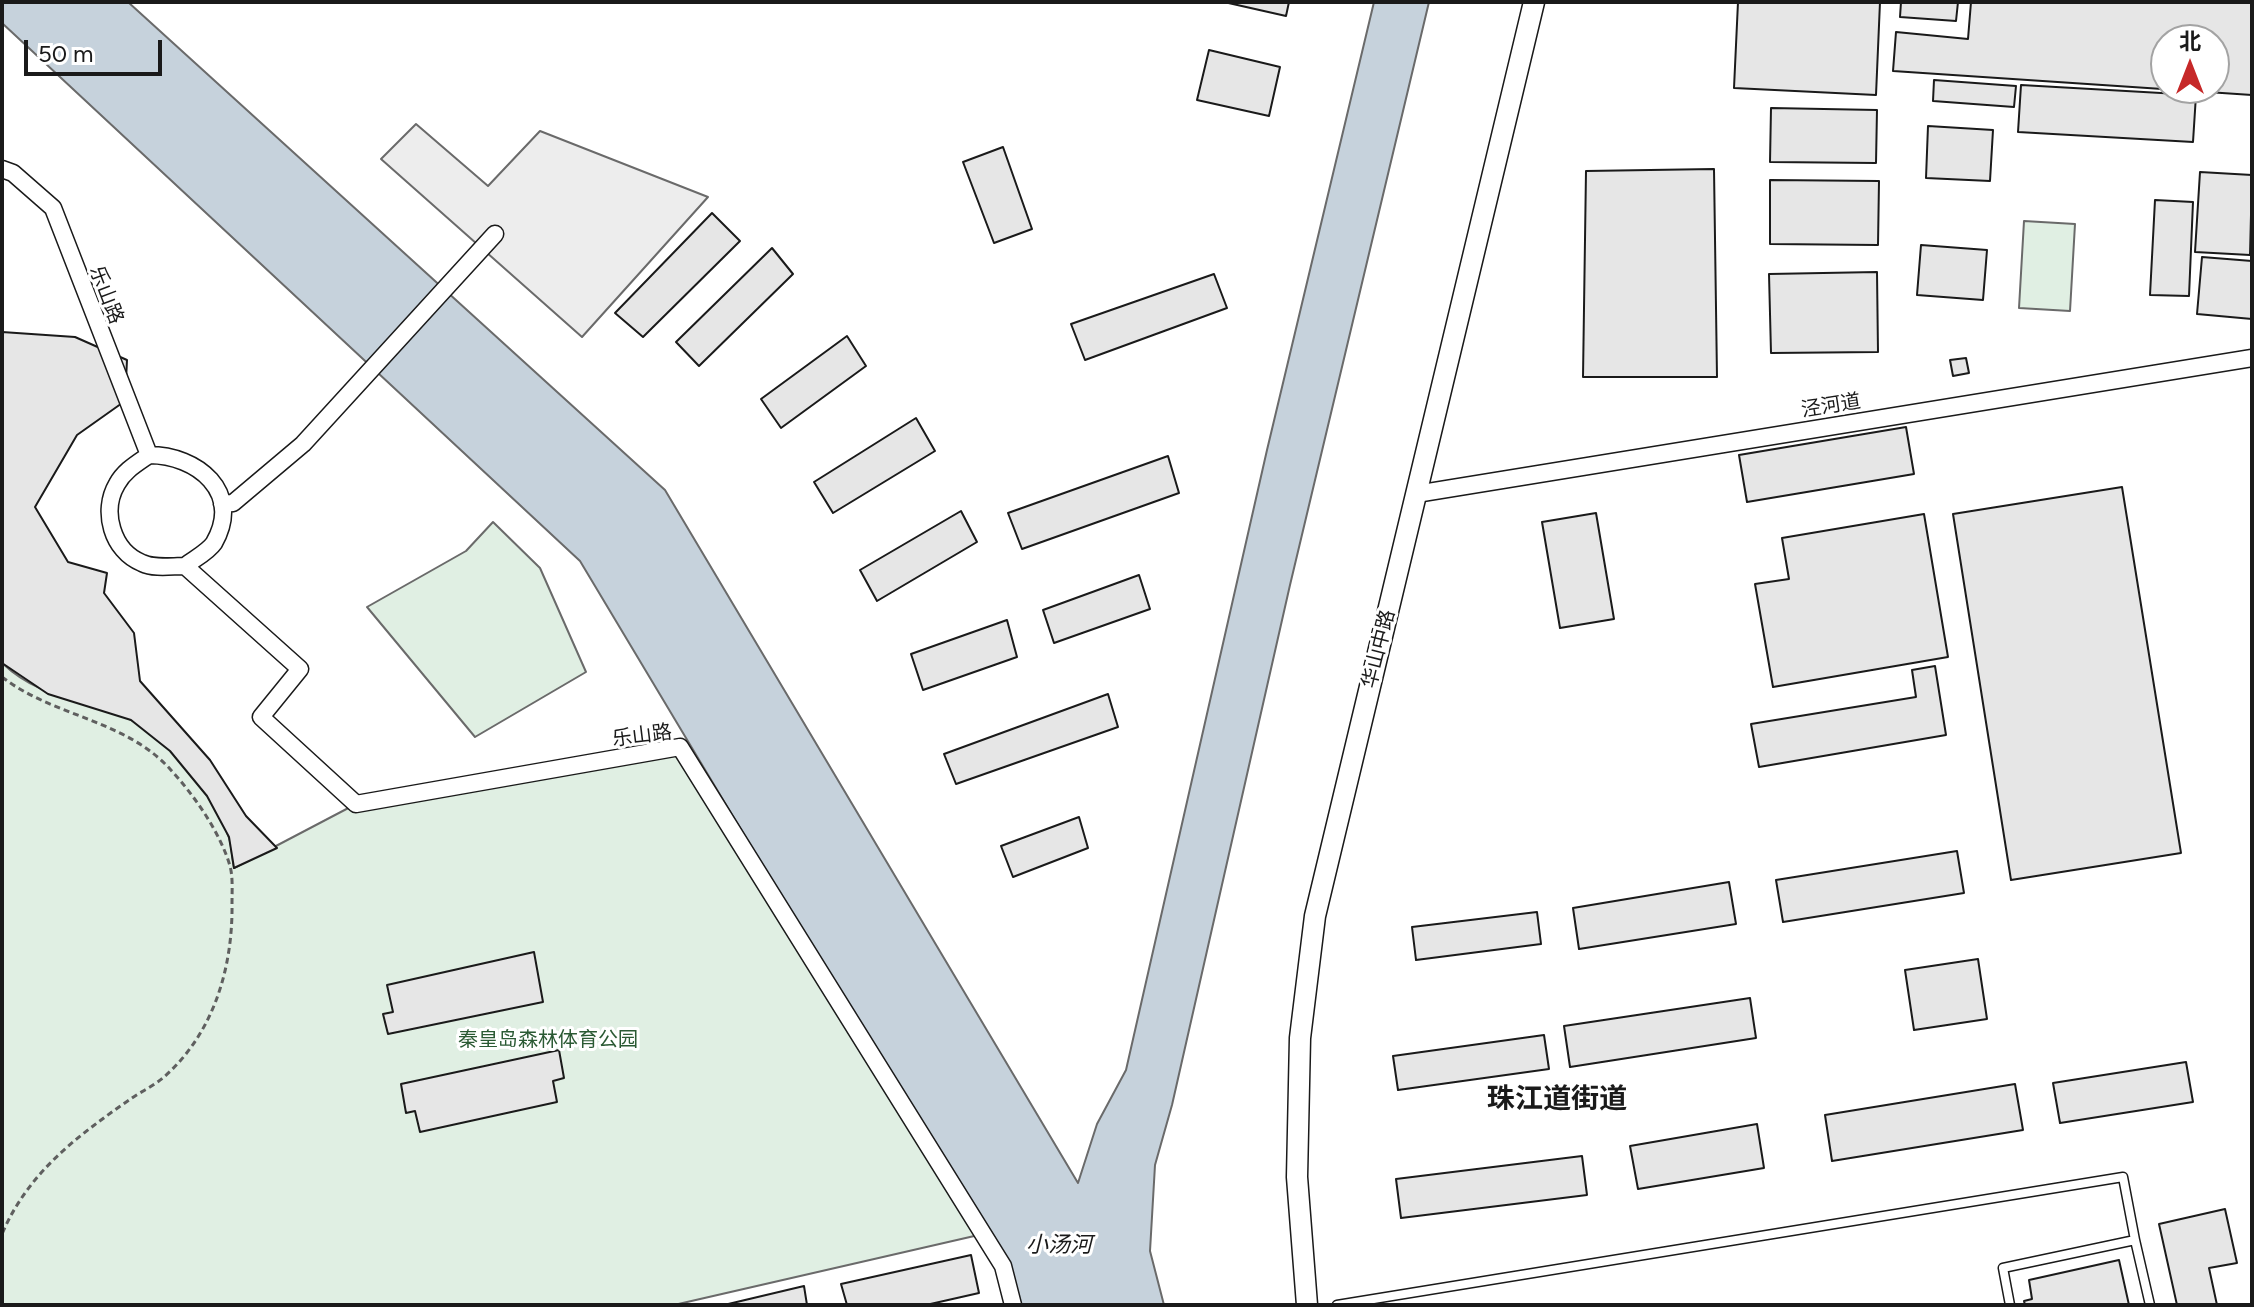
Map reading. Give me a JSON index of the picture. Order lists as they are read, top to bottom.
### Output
{
  "streets": {
    "street": ["乐山路", "泾河道", "华山中路"]
  },
  "crossings": [
    ["泾河道", "华山中路"]
  ],
  "districts": ["珠江道街道"],
  "water": ["小汤河"],
  "parks": ["秦皇岛森林体育公园"],
  "scale_bar": "50 m",
  "north": "top"
}
